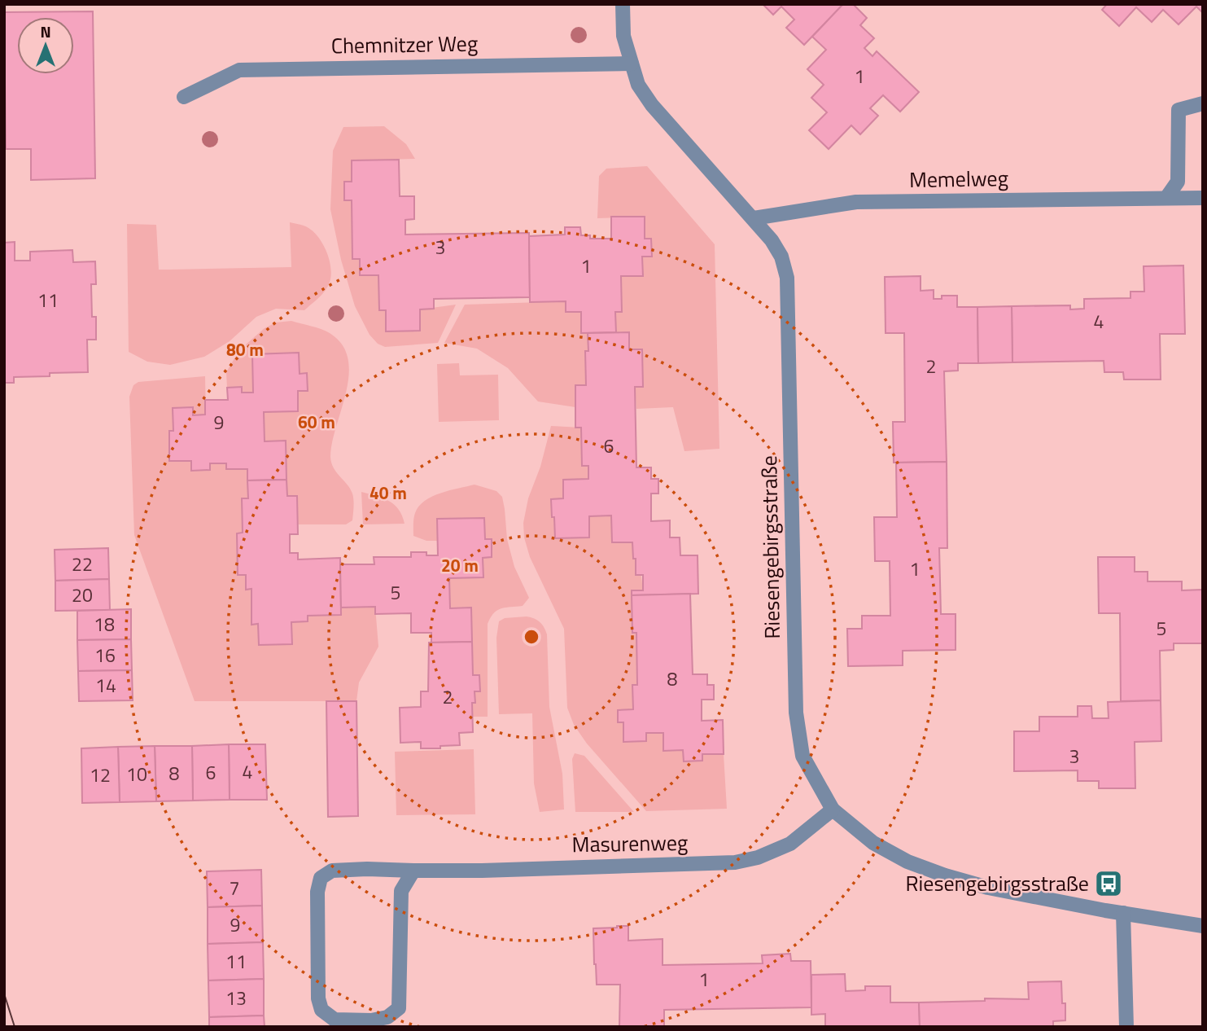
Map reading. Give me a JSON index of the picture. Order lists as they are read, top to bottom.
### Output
{
  "streets": {
    "street": [
      "Chemnitzer Weg",
      "Memelweg",
      "Riesengebirgsstraße",
      "Masurenweg"
    ]
  },
  "crossings": [
    ["Chemnitzer Weg", "Riesengebirgsstraße"],
    ["Memelweg", "Riesengebirgsstraße"],
    ["Riesengebirgsstraße", "Masurenweg"]
  ],
  "places": {
    "bus stop": ["Riesengebirgsstraße"]
  },
  "house_numbers": [
    "1",
    "3",
    "1",
    "11",
    "4",
    "2",
    "9",
    "6",
    "22",
    "1",
    "5",
    "20",
    "18",
    "5",
    "16",
    "8",
    "14",
    "2",
    "3",
    "4",
    "6",
    "8",
    "10",
    "12",
    "7",
    "9",
    "11",
    "1",
    "13"
  ],
  "north": "top",
  "rings": [
    "80 m",
    "60 m",
    "40 m",
    "20 m"
  ]
}
